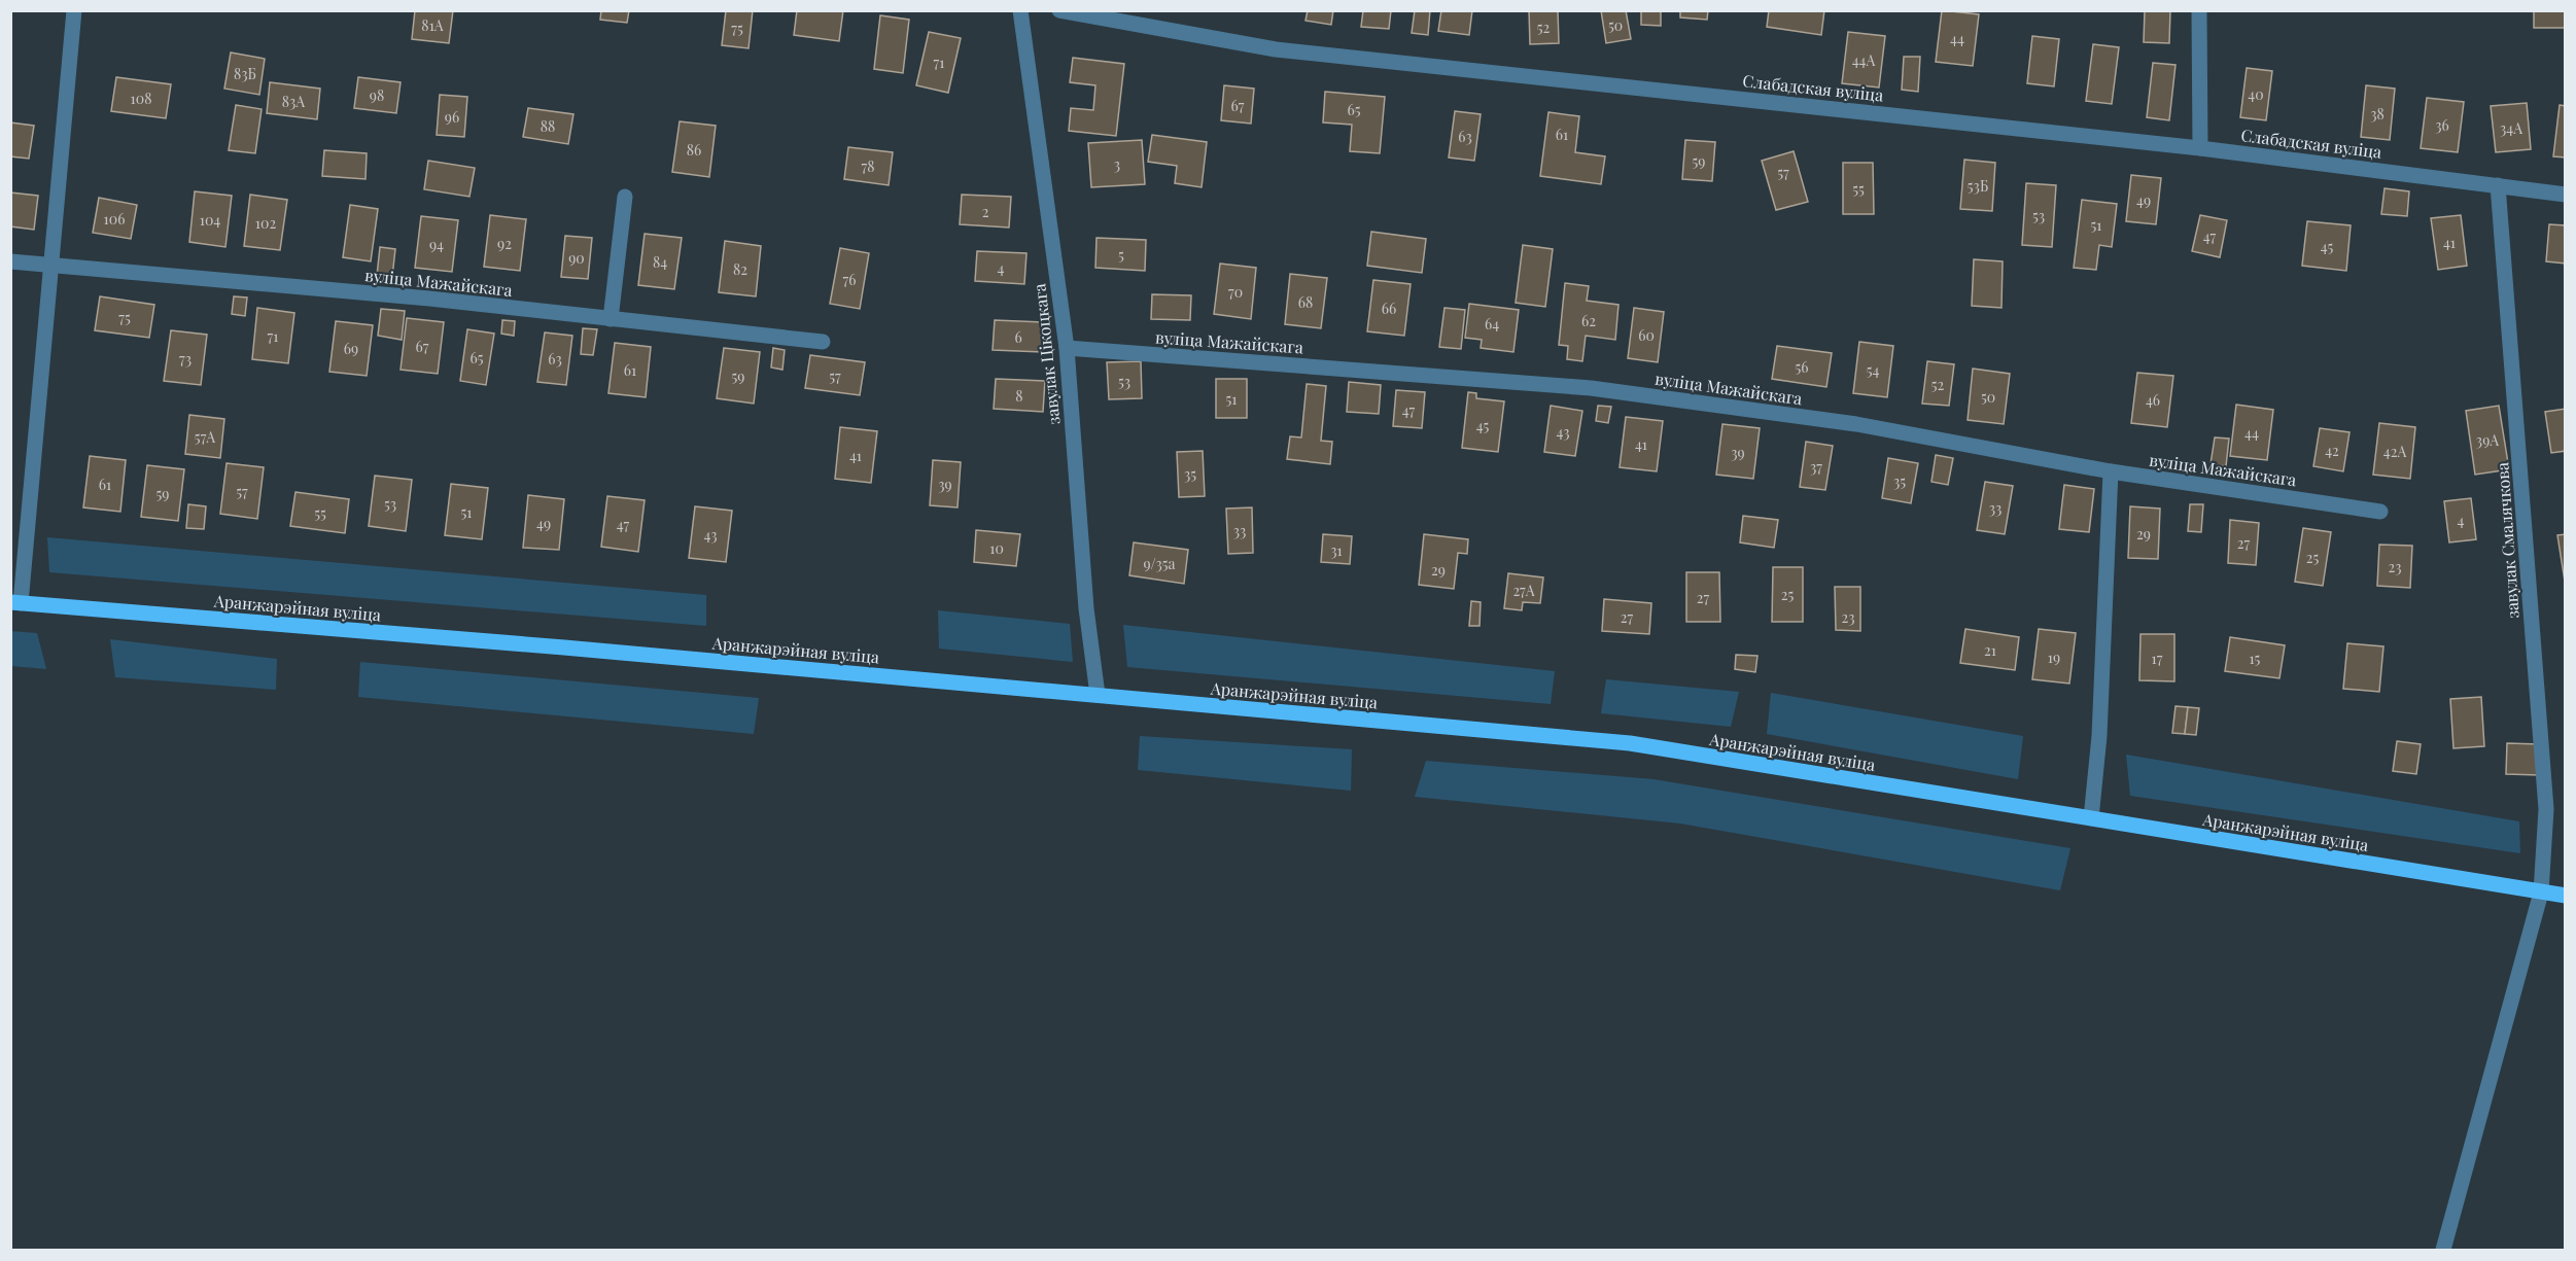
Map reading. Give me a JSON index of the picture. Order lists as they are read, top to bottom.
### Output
{
  "streets": {
    "main road": ["Аранжарэйная вуліца"],
    "street": [
      "Слабадская вуліца",
      "вуліца Мажайскага",
      "завулак Цікоцкага",
      "завулак Смалячкова"
    ]
  },
  "crossings": [
    ["Слабадская вуліца", "завулак Смалячкова"],
    ["вуліца Мажайскага", "завулак Цікоцкага"],
    ["завулак Цікоцкага", "Аранжарэйная вуліца"],
    ["завулак Смалячкова", "Аранжарэйная вуліца"]
  ],
  "house_numbers": [
    "81А",
    "50",
    "52",
    "75",
    "44",
    "44А",
    "71",
    "83Б",
    "40",
    "98",
    "108",
    "83А",
    "67",
    "65",
    "38",
    "96",
    "36",
    "88",
    "34А",
    "61",
    "63",
    "86",
    "59",
    "3",
    "78",
    "57",
    "53Б",
    "55",
    "49",
    "2",
    "53",
    "106",
    "104",
    "102",
    "51",
    "47",
    "41",
    "92",
    "94",
    "45",
    "5",
    "90",
    "84",
    "4",
    "82",
    "76",
    "70",
    "68",
    "66",
    "75",
    "62",
    "64",
    "60",
    "71",
    "6",
    "67",
    "69",
    "65",
    "73",
    "63",
    "56",
    "61",
    "54",
    "59",
    "57",
    "53",
    "52",
    "8",
    "50",
    "51",
    "46",
    "47",
    "45",
    "43",
    "44",
    "57А",
    "39А",
    "41",
    "42",
    "42А",
    "39",
    "41",
    "37",
    "35",
    "35",
    "61",
    "39",
    "57",
    "59",
    "53",
    "33",
    "51",
    "55",
    "4",
    "49",
    "47",
    "33",
    "29",
    "43",
    "27",
    "10",
    "31",
    "25",
    "9/35а",
    "23",
    "29",
    "27А",
    "25",
    "27",
    "27",
    "23",
    "21",
    "19",
    "17",
    "15"
  ]
}
